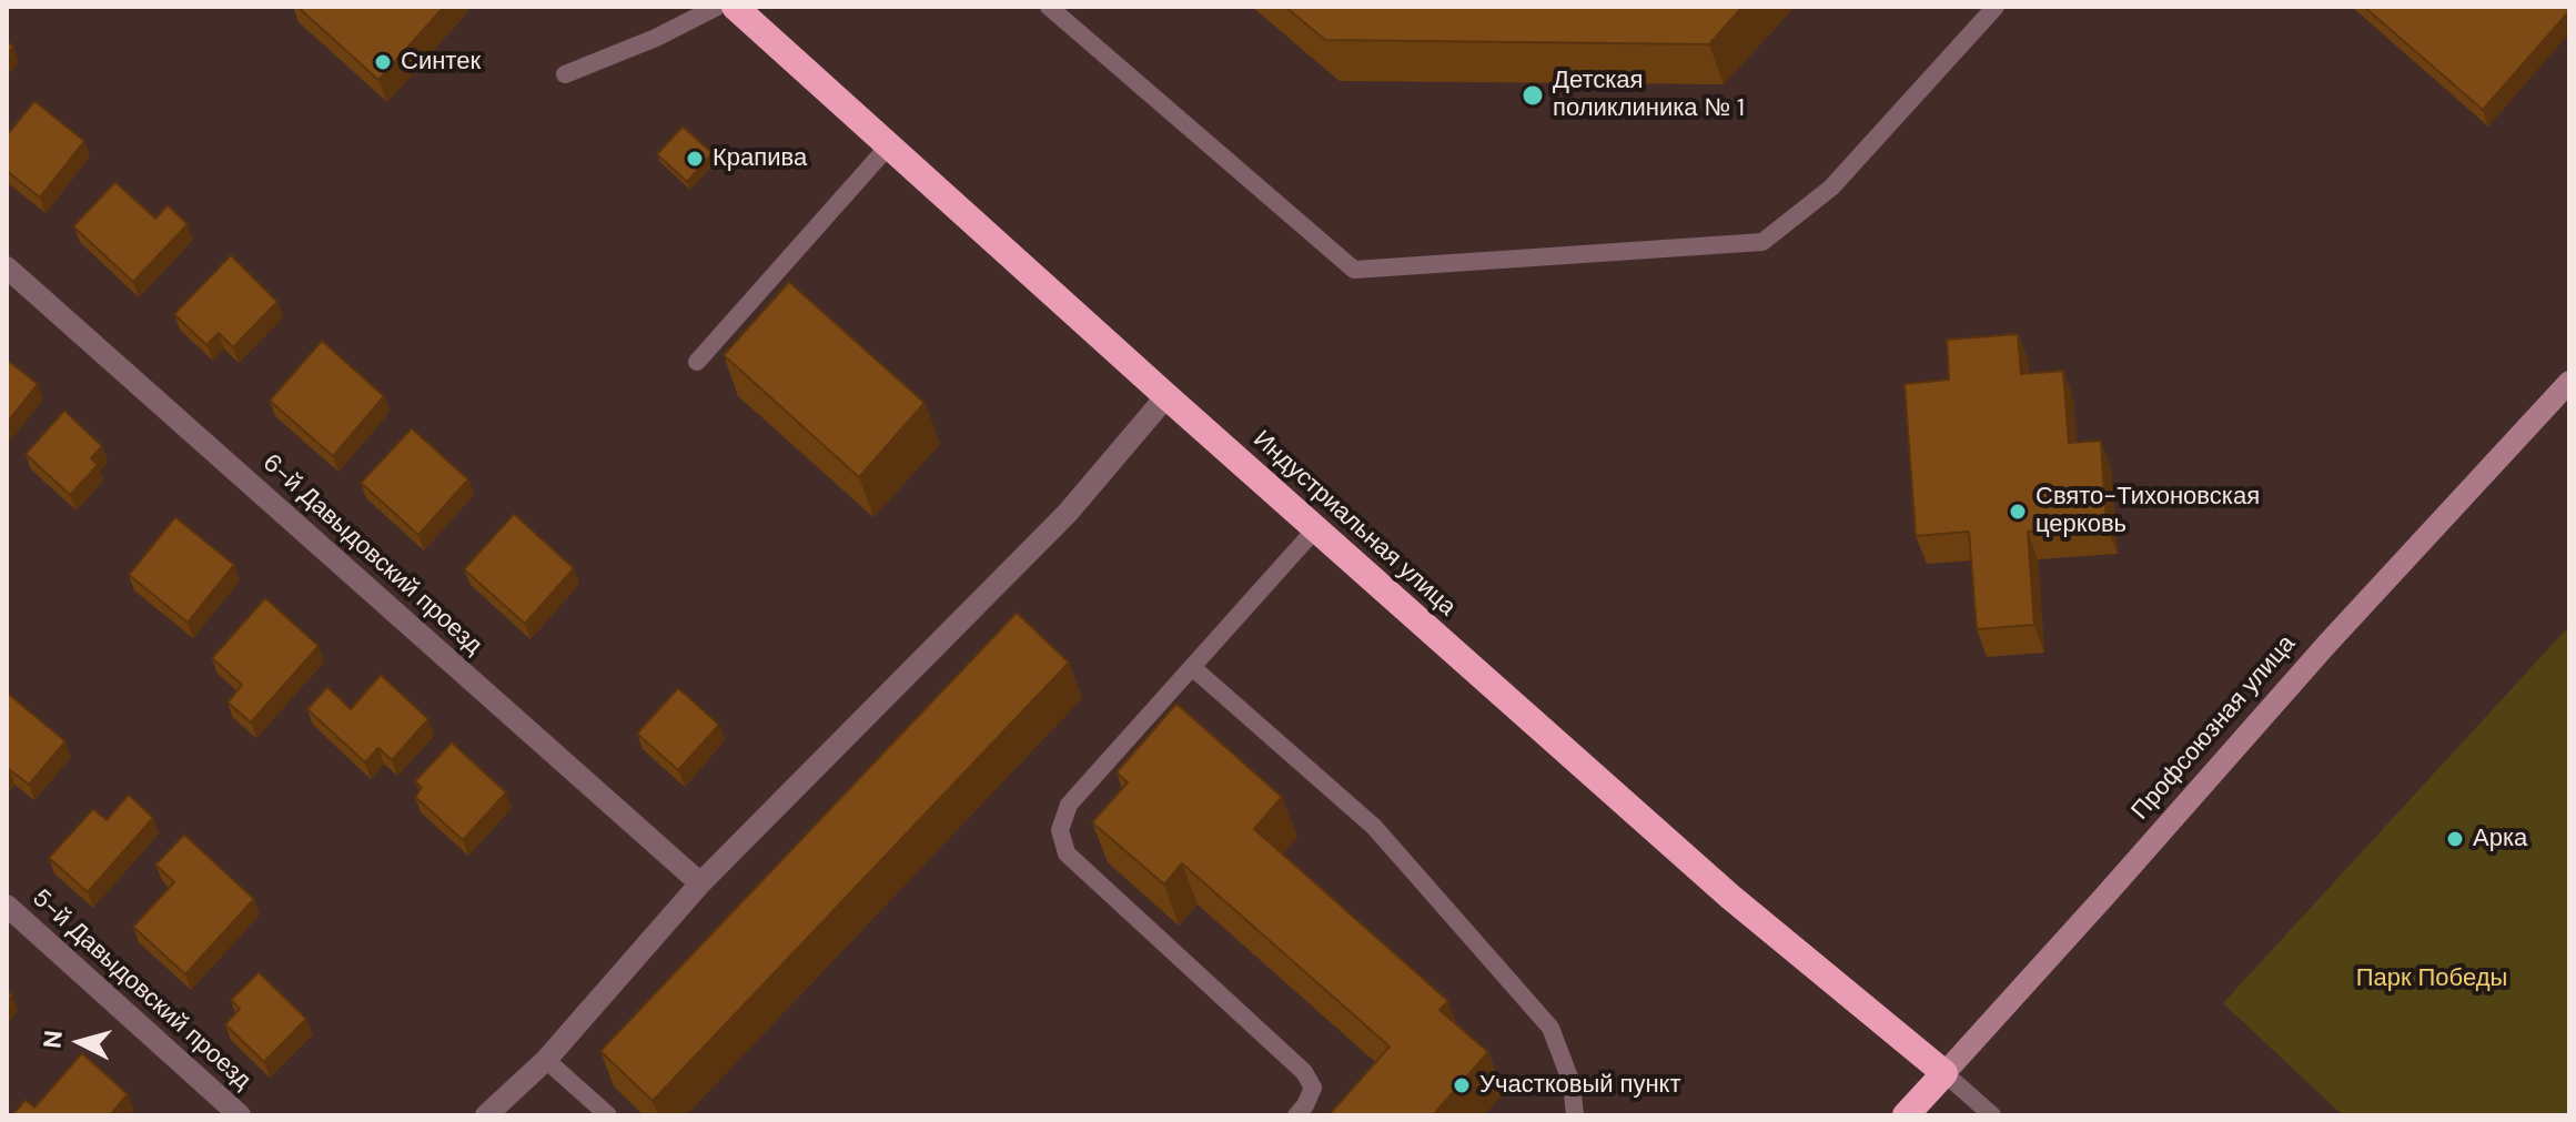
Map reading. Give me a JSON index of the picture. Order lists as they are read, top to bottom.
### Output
{
  "streets": {
    "highway": ["Индустриальная улица", "Профсоюзная улица"],
    "street": ["6-й Давыдовский проезд", "5-й Давыдовский проезд"]
  },
  "crossings": [
    ["Индустриальная улица", "Профсоюзная улица"]
  ],
  "parks": ["Парк Победы"],
  "places": [
    "Синтек",
    "Детская поликлиника № 1",
    "Крапива",
    "Свято-Тихоновская церковь",
    "Арка",
    "Участковый пункт"
  ],
  "north": "left"
}
